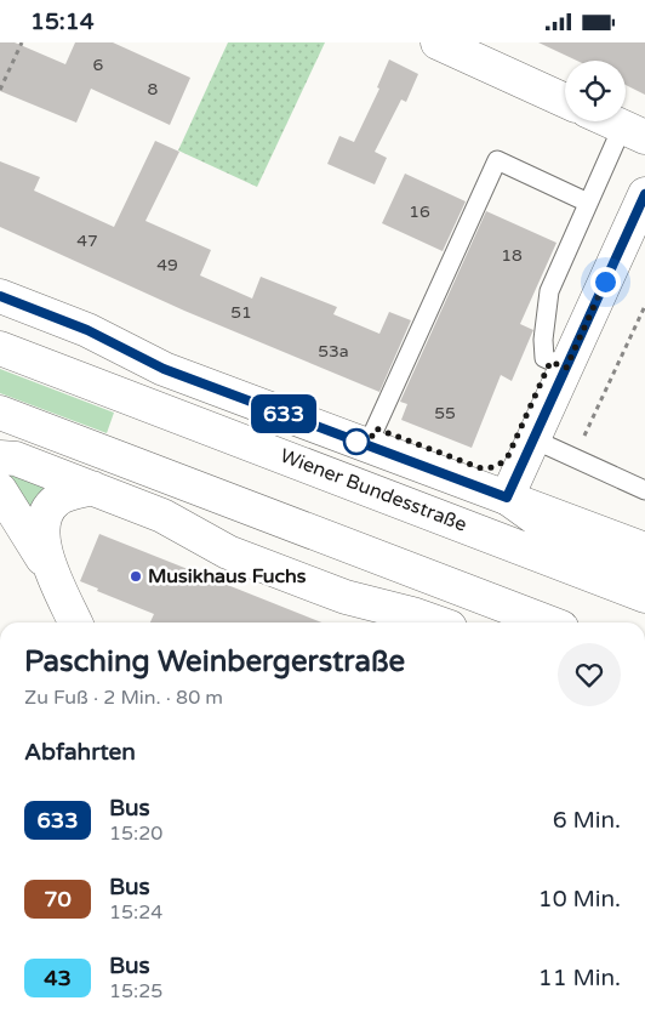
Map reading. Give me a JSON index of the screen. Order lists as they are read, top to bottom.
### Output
{
  "streets": {
    "street": ["Wiener Bundesstraße"]
  },
  "places": ["Musikhaus Fuchs"],
  "lines": ["bus line 633"],
  "house_numbers": [
    "6",
    "8",
    "16",
    "47",
    "18",
    "49",
    "51",
    "53a",
    "55"
  ],
  "page": {
    "status": "15:14",
    "on_map": "633",
    "heading": [
      ["Pasching Weinbergerstraße", "Zu Fuß · 2 Min. · 80 m"],
      "Abfahrten"
    ],
    "list": [
      {
        "mark": "633",
        "name": "Bus",
        "note": "15:20",
        "value": "6 Min."
      },
      {
        "mark": "70",
        "name": "Bus",
        "note": "15:24",
        "value": "10 Min."
      },
      {
        "mark": "43",
        "name": "Bus",
        "note": "15:25",
        "value": "11 Min."
      }
    ]
  }
}
